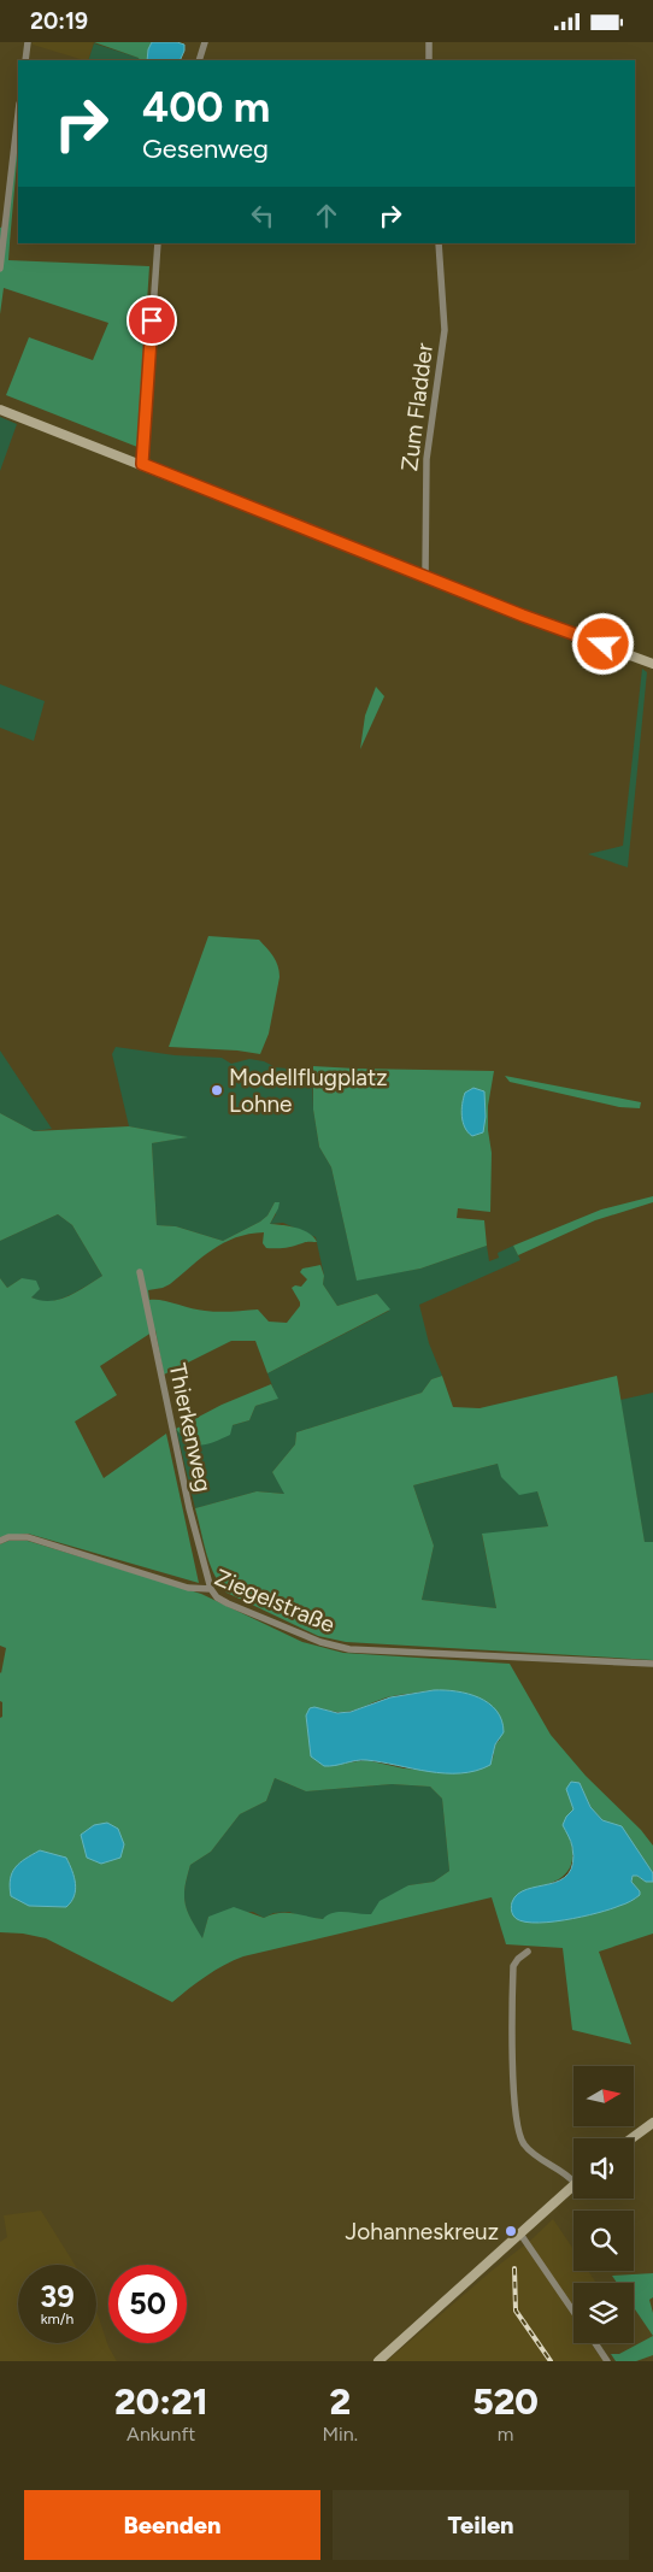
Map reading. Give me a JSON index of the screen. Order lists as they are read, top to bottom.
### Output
{
  "streets": {
    "street": ["Zum Fladder", "Thierkenweg", "Ziegelstraße"]
  },
  "crossings": [
    ["Thierkenweg", "Ziegelstraße"]
  ],
  "places": ["Modellflugplatz Lohne", "Johanneskreuz"],
  "north": "right",
  "page": {
    "status": "20:19",
    "turn": ["400 m", "Gesenweg"],
    "speed": "39 km/h",
    "limit": "50",
    "eta": [
      "20:21",
      "Ankunft",
      "2",
      "Min.",
      "520",
      "m"
    ],
    "buttons": ["Beenden", "Teilen"]
  }
}
